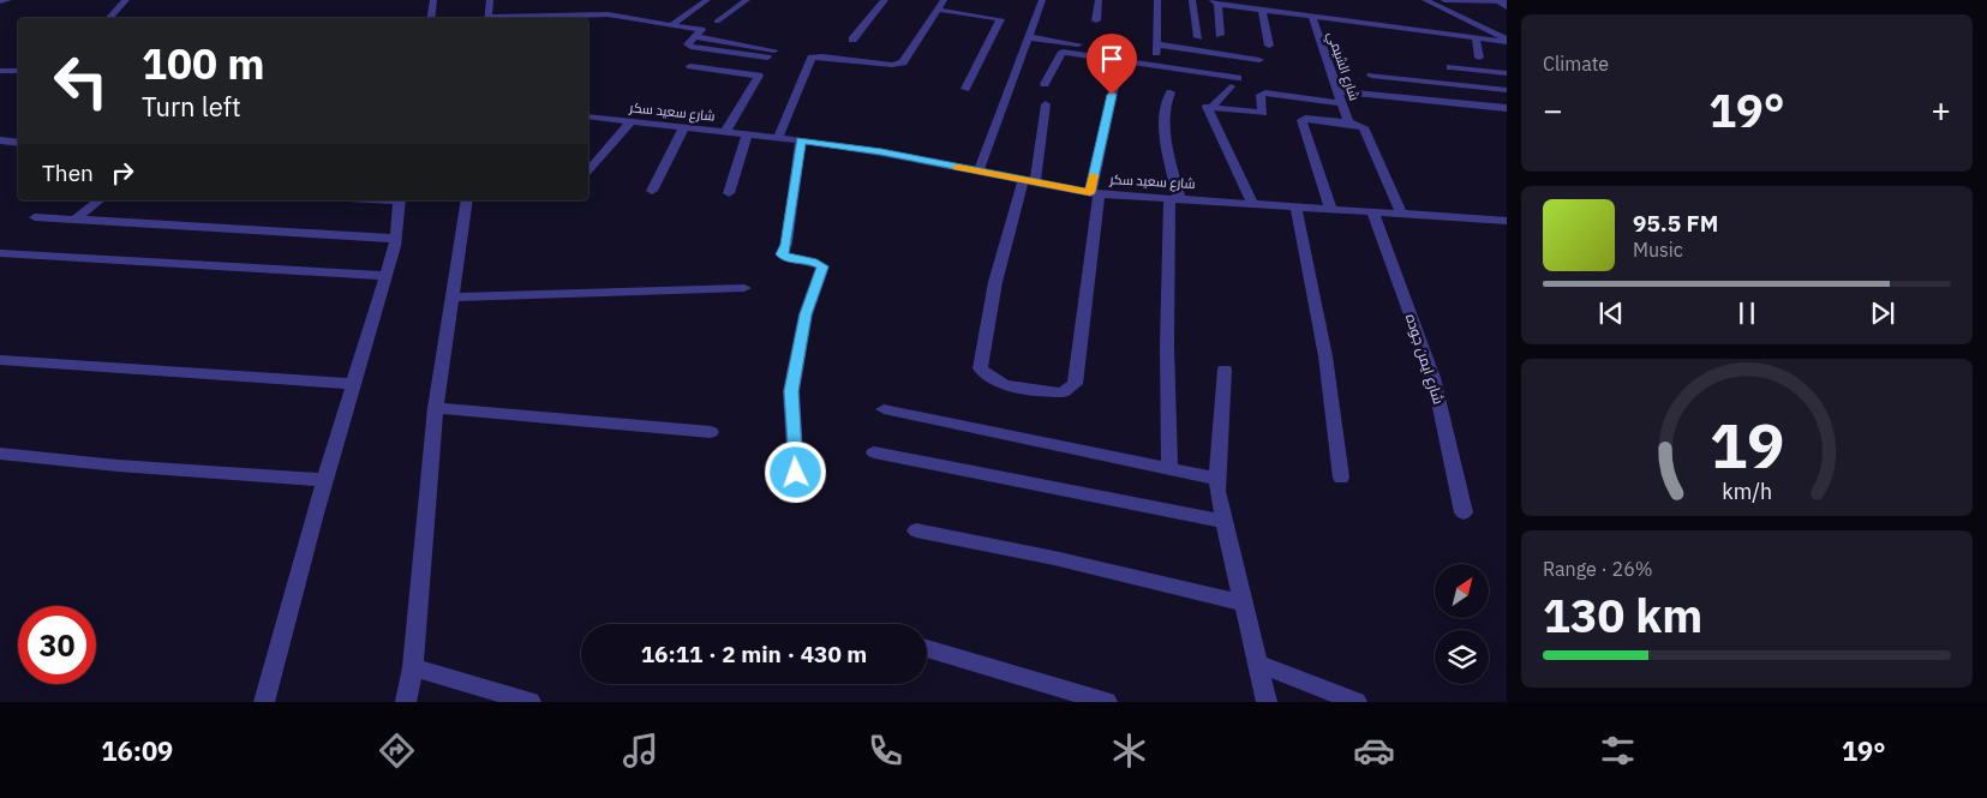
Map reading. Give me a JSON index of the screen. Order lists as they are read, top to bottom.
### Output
{
  "streets": {
    "street": ["شارع الشيمي", "شارع سعيد سكر", "شارع ايمن جوده"]
  },
  "crossings": [
    ["شارع الشيمي", "شارع سعيد سكر"],
    ["شارع سعيد سكر", "شارع ايمن جوده"]
  ],
  "north": "top right",
  "page": {
    "tile": [
      "Climate",
      ["Range · 26%", "130 km"]
    ],
    "turn": ["100 m", "Turn left"],
    "heat": ["−", "19°", "+"],
    "then": "Then",
    "song": ["95.5 FM", "Music"],
    "limit": "30",
    "trip": "16:11 · 2 min · 430 m",
    "tabs": ["16:09", "19°"],
    "gauge": ["19", "km/h"]
  }
}
